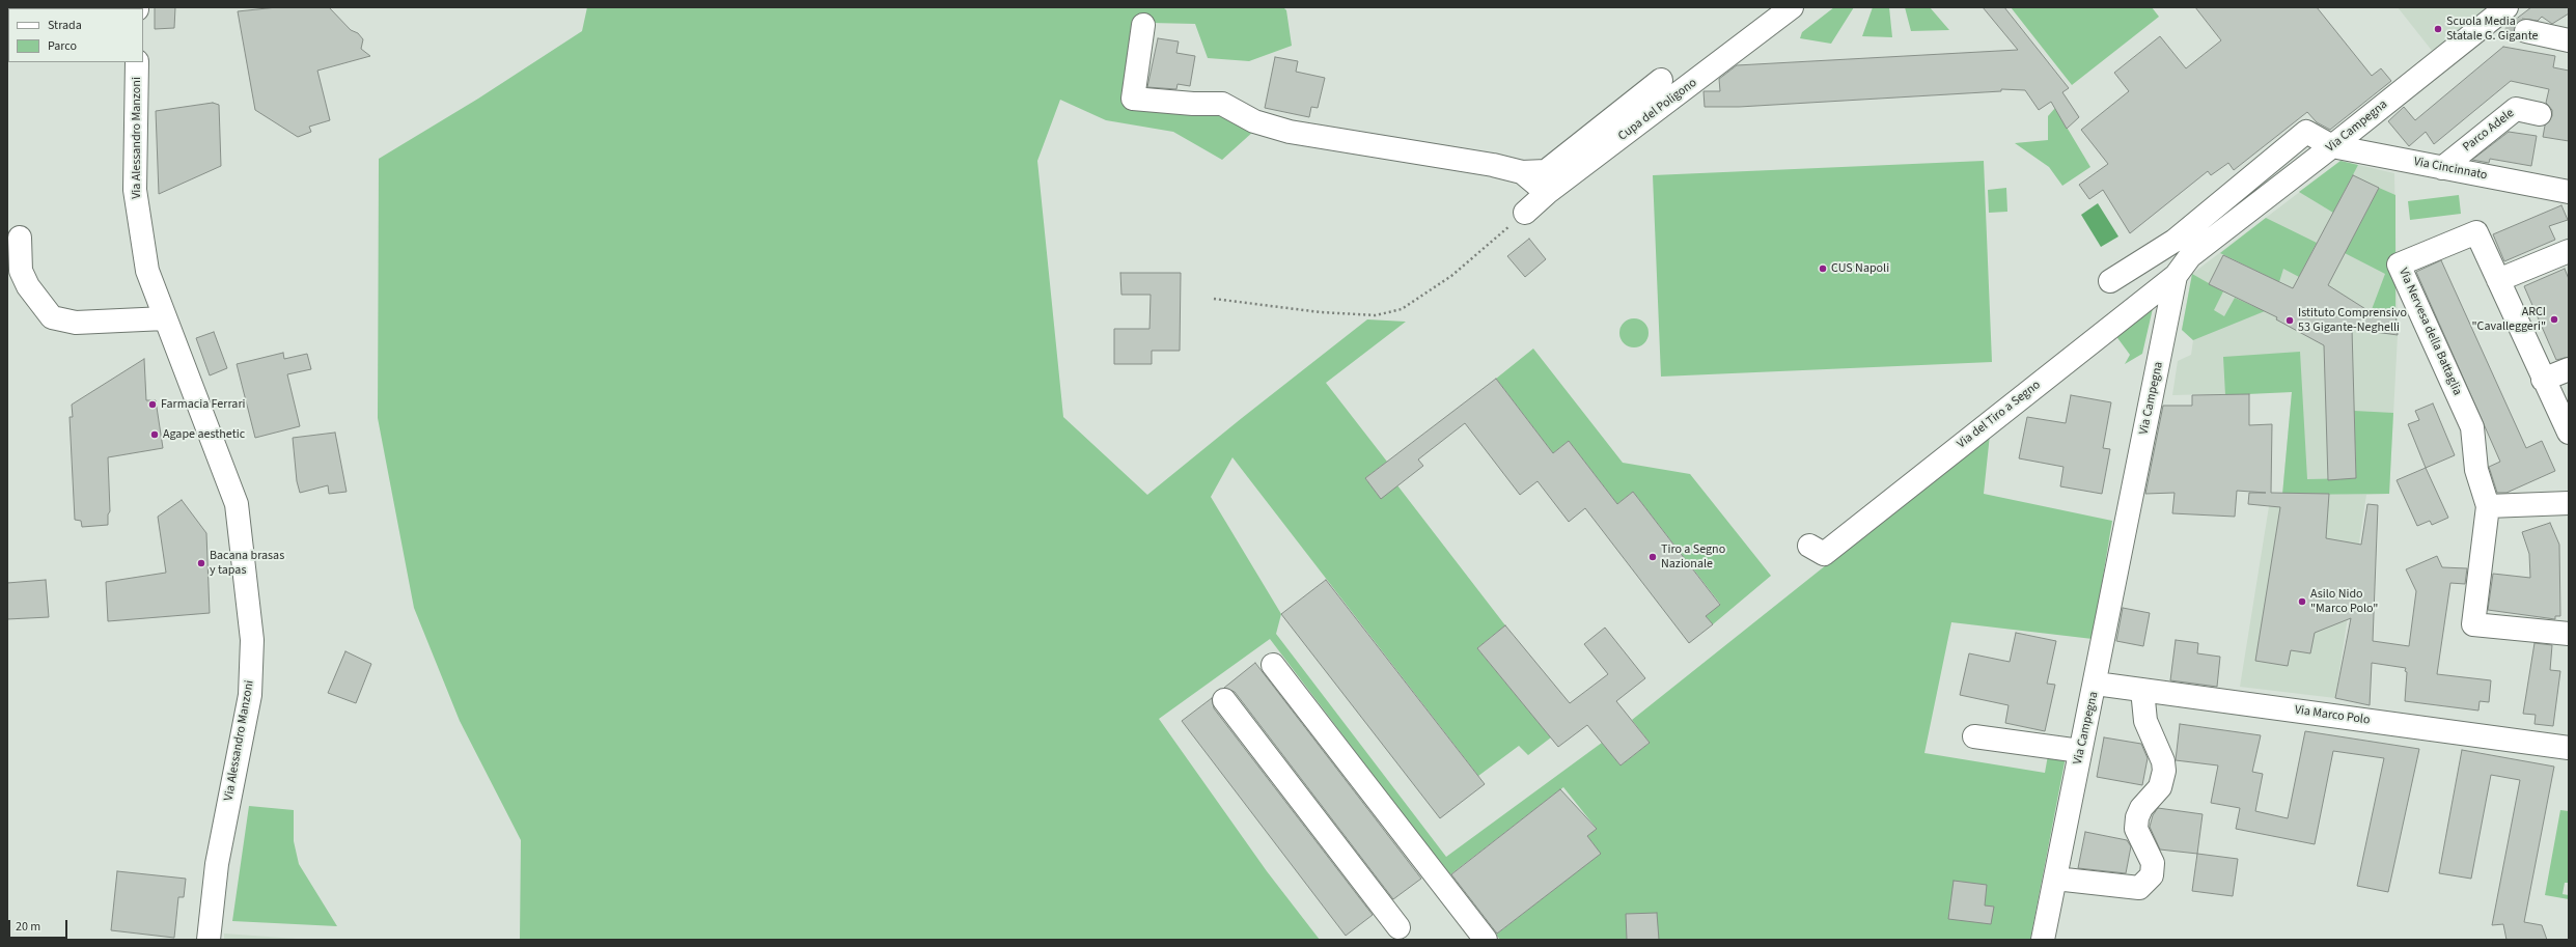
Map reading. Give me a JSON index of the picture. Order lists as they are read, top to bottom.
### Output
{
  "streets": {
    "street": [
      "Cupa del Poligono",
      "Via Campegna",
      "Parco Adele",
      "Via Alessandro Manzoni",
      "Via Cincinnato",
      "Via Nervesa della Battaglia",
      "Via del Tiro a Segno",
      "Via Marco Polo"
    ]
  },
  "crossings": [
    ["Via Campegna", "Via Cincinnato"],
    ["Via Campegna", "Via del Tiro a Segno"],
    ["Via Campegna", "Via Marco Polo"],
    ["Parco Adele", "Via Cincinnato"]
  ],
  "places": [
    "Scuola Media Statale G. Gigante",
    "CUS Napoli",
    "ARCI \"Cavalleggeri\"",
    "Istituto Comprensivo 53 Gigante-Neghelli",
    "Farmacia Ferrari",
    "Agape aesthetic",
    "Tiro a Segno Nazionale",
    "Bacana brasas y tapas",
    "Asilo Nido \"Marco Polo\""
  ],
  "legend": ["Strada", "Parco"],
  "scale_bar": "20 m"
}
